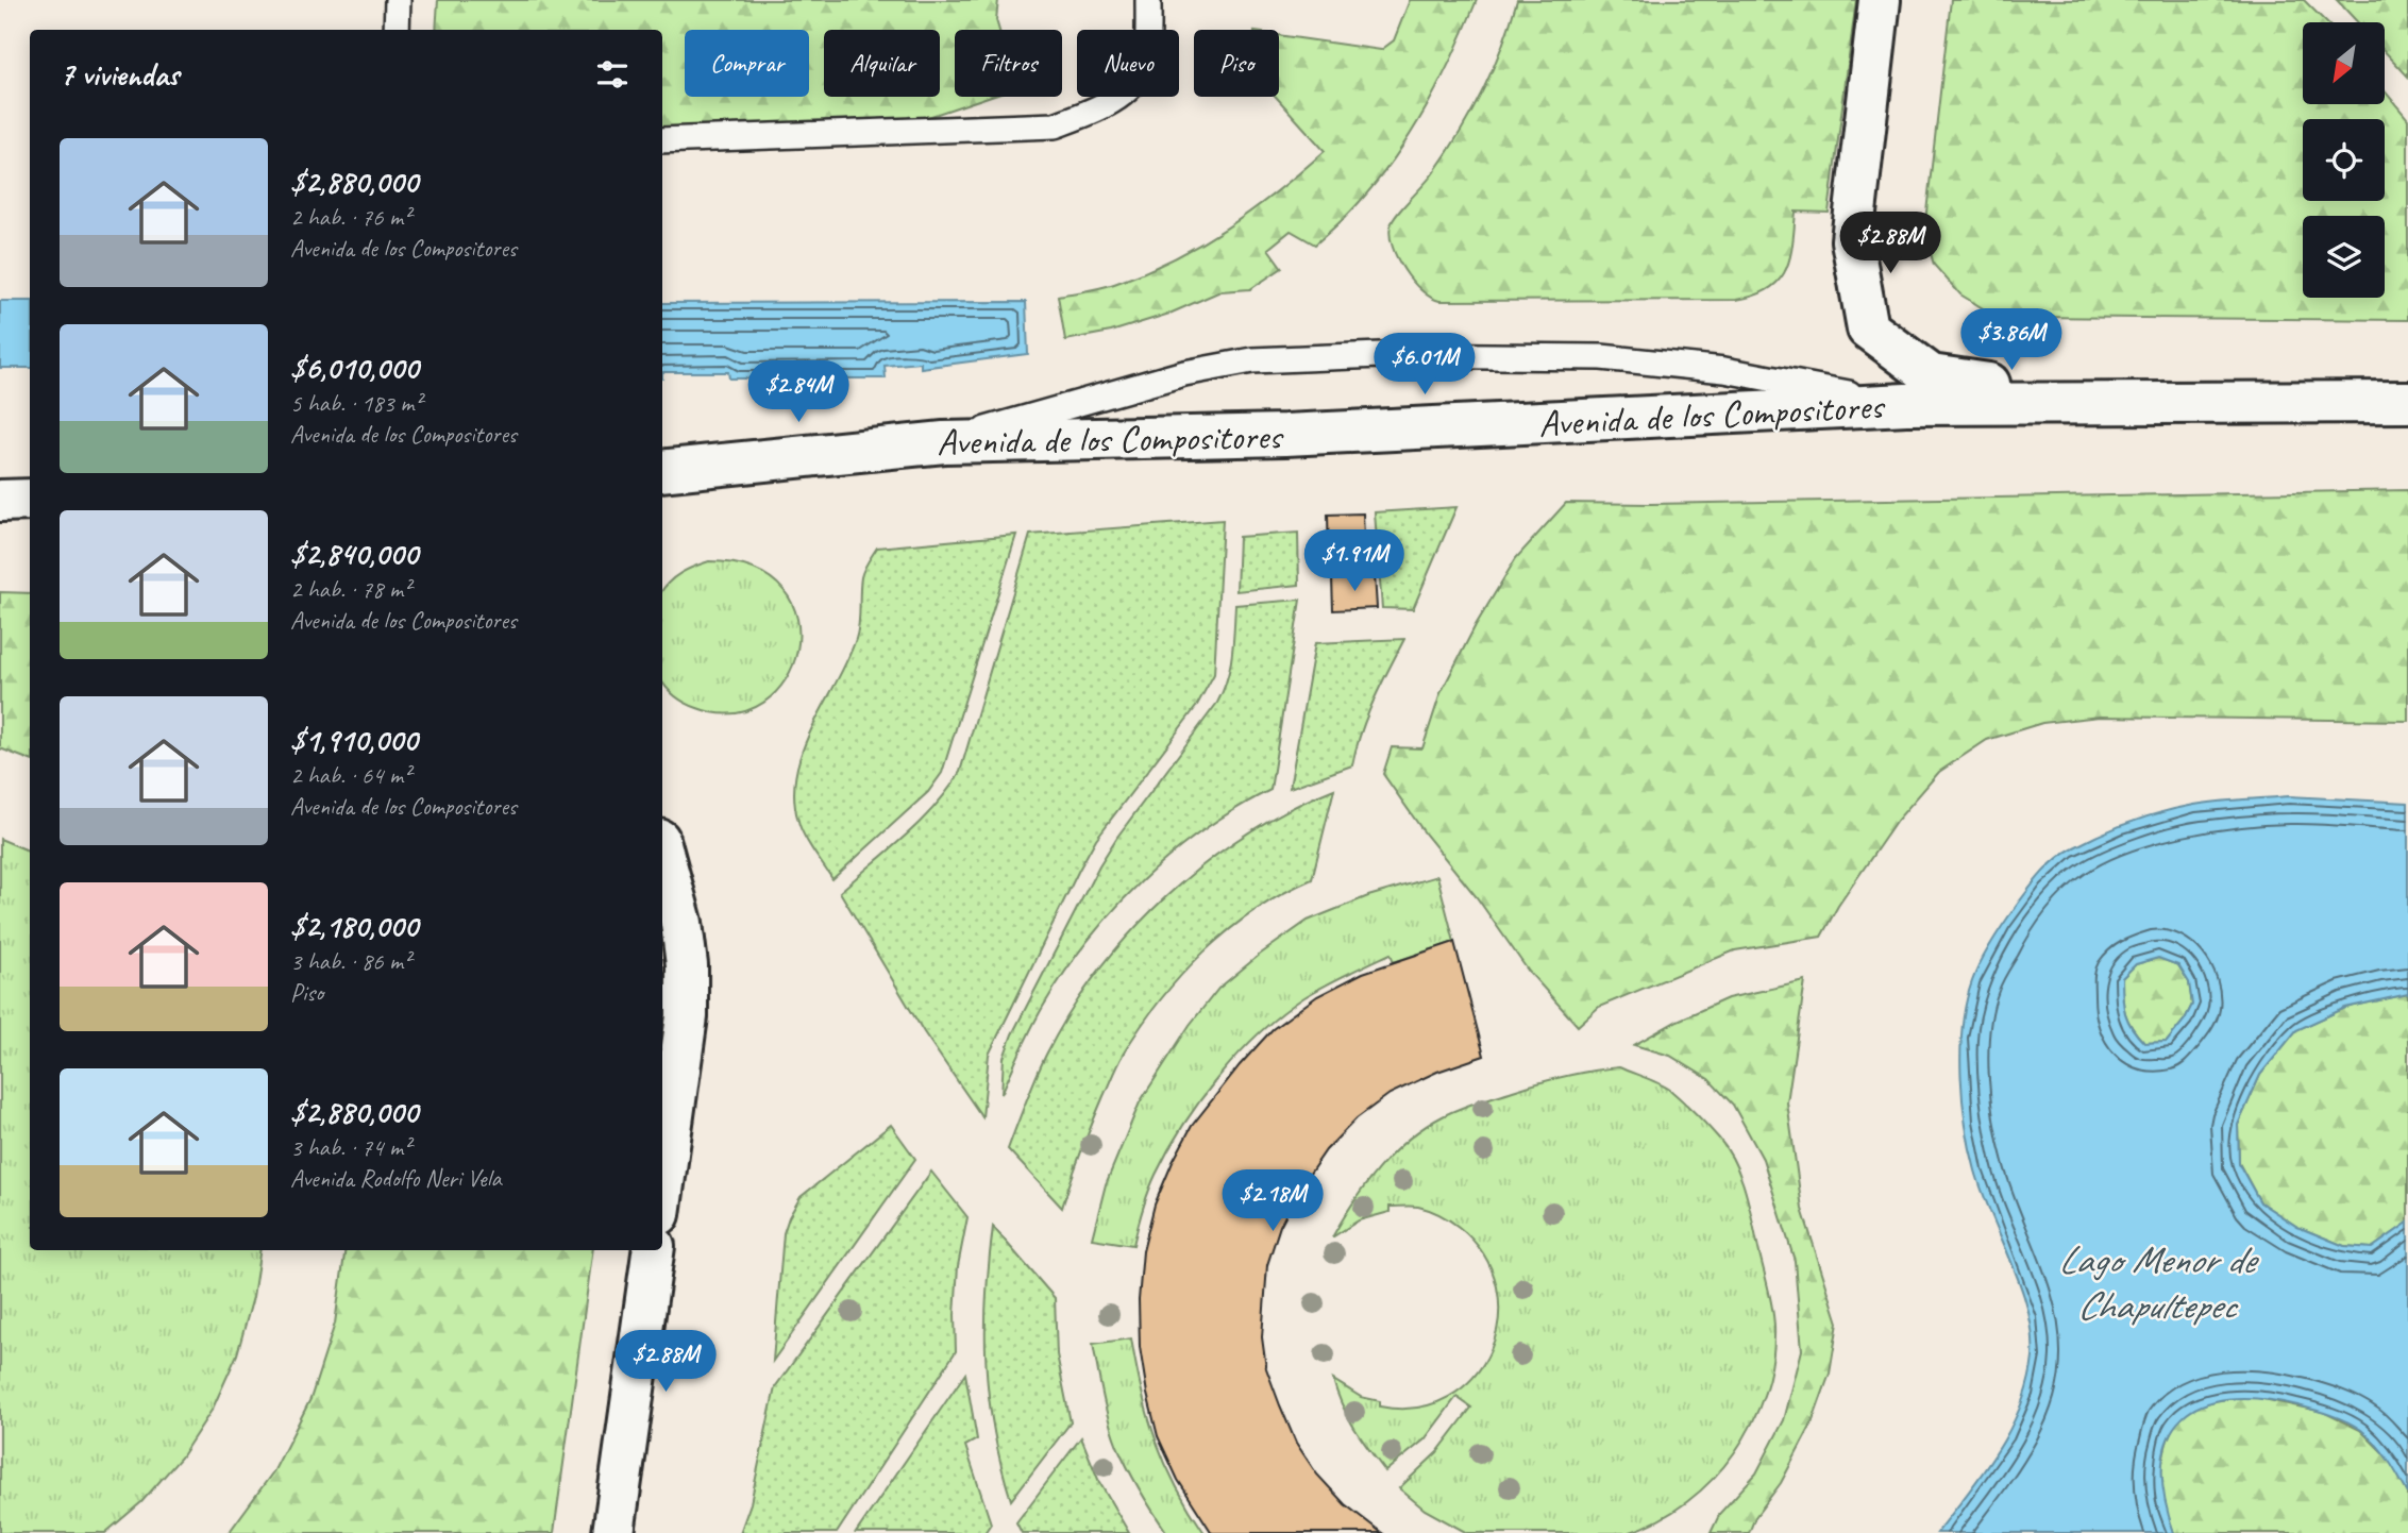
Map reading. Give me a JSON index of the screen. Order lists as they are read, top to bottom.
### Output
{
  "streets": {
    "street": ["Avenida de los Compositores"]
  },
  "water": ["Lago Menor de Chapultepec"],
  "north": "bottom left",
  "page": {
    "chip": [
      "Comprar",
      "Alquilar",
      "Filtros",
      "Nuevo",
      "Piso"
    ],
    "heading": "7 viviendas",
    "list": [
      {
        "name": "$2,880,000",
        "note": "2 hab. · 76 m² · Avenida de los Compositores"
      },
      {
        "name": "$6,010,000",
        "note": "5 hab. · 183 m² · Avenida de los Compositores"
      },
      {
        "name": "$2,840,000",
        "note": "2 hab. · 78 m² · Avenida de los Compositores"
      },
      {
        "name": "$1,910,000",
        "note": "2 hab. · 64 m² · Avenida de los Compositores"
      },
      {
        "name": "$2,180,000",
        "note": "3 hab. · 86 m² · Piso"
      },
      {
        "name": "$2,880,000",
        "note": "3 hab. · 74 m² · Avenida Rodolfo Neri Vela"
      }
    ],
    "price": [
      "$2.88M",
      "$3.86M",
      "$6.01M",
      "$2.84M",
      "$1.91M",
      "$2.18M",
      "$2.88M"
    ]
  }
}
